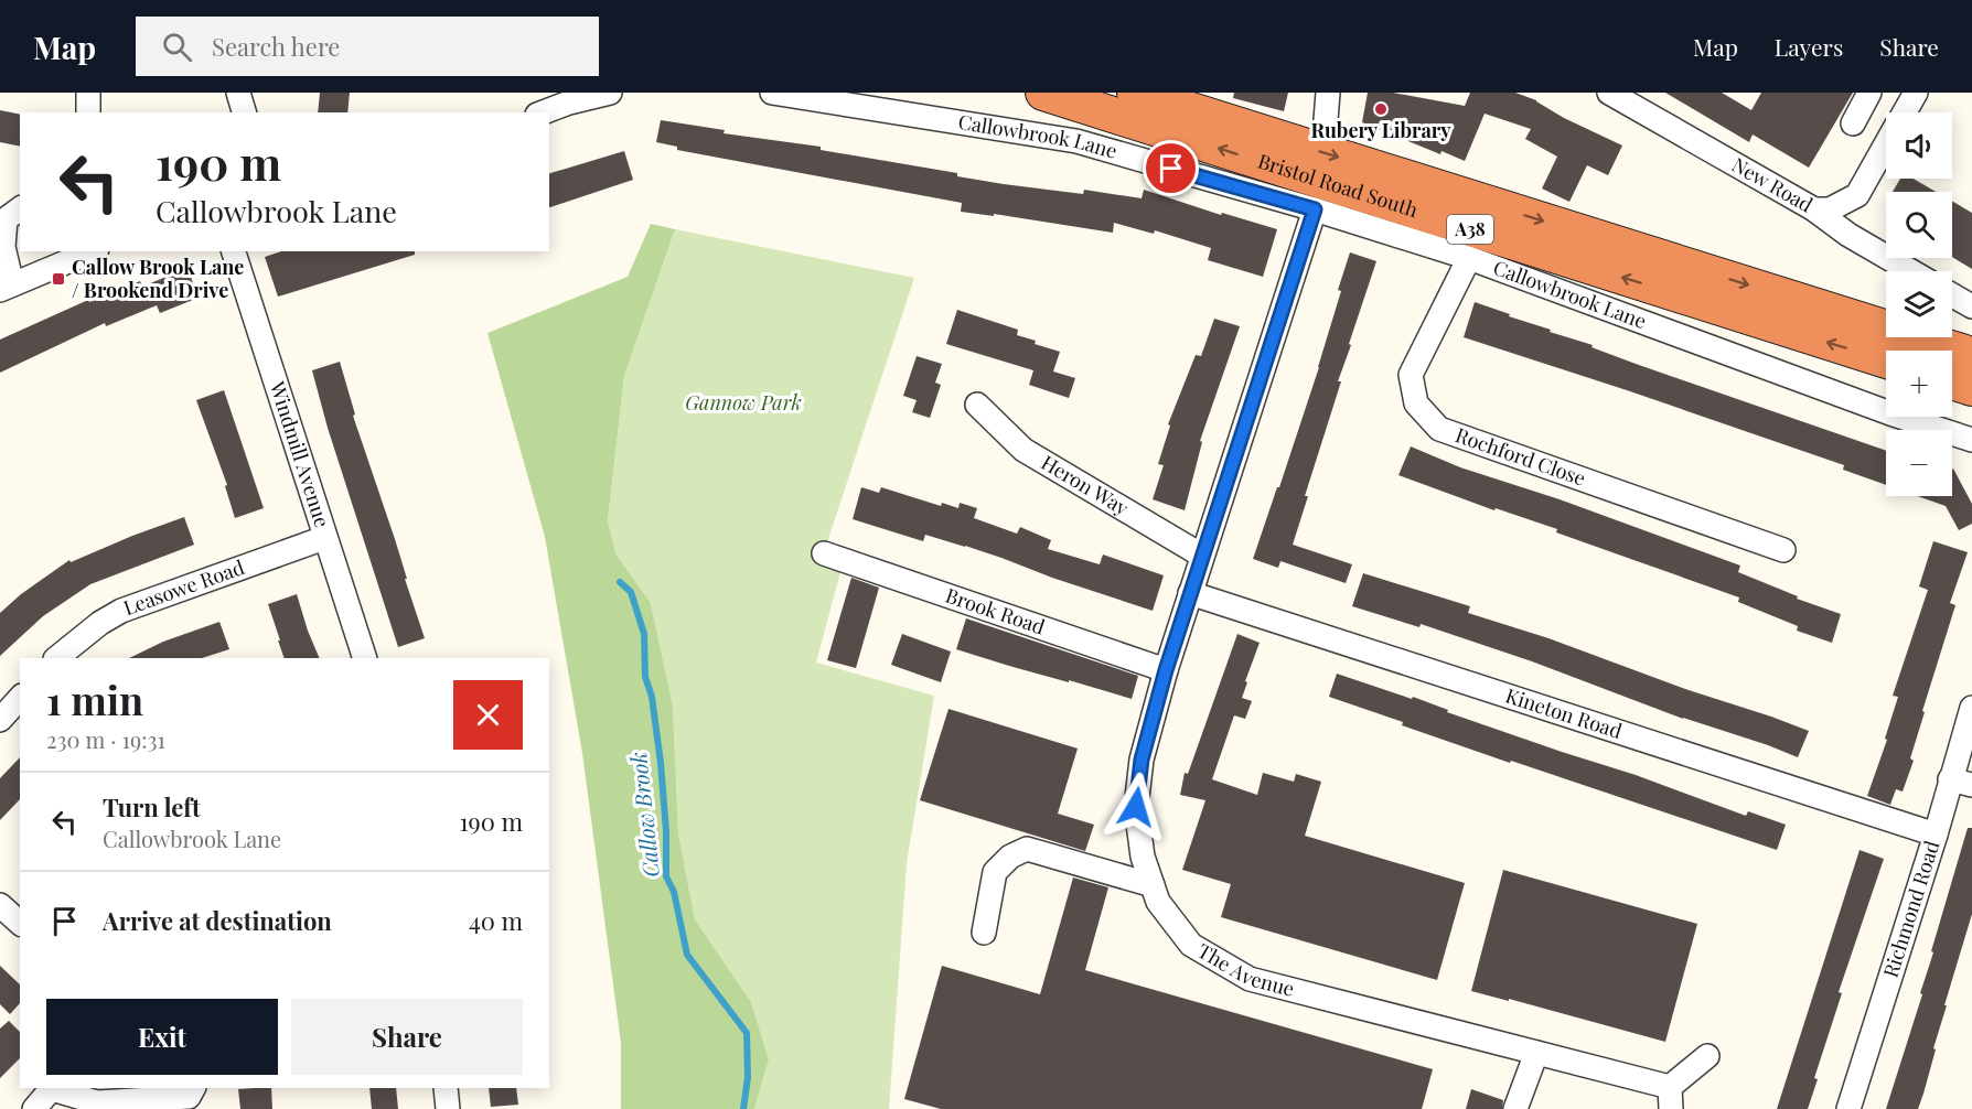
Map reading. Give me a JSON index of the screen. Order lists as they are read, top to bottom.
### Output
{
  "streets": {
    "highway": ["Bristol Road South", "A38"],
    "street": [
      "Callowbrook Lane",
      "New Road",
      "Windmill Avenue",
      "Rochford Close",
      "Heron Way",
      "Leasowe Road",
      "Brook Road",
      "Kineton Road",
      "Richmond Road",
      "The Avenue"
    ]
  },
  "crossings": [
    ["Callowbrook Lane", "Rochford Close"],
    ["Callowbrook Lane", "The Avenue"],
    ["Windmill Avenue", "Leasowe Road"],
    ["Heron Way", "The Avenue"],
    ["Brook Road", "The Avenue"],
    ["Kineton Road", "Richmond Road"],
    ["Kineton Road", "The Avenue"]
  ],
  "water": ["Callow Brook"],
  "parks": ["Gannow Park"],
  "places": {
    "other": ["Rubery Library"],
    "transit": ["Callow Brook Lane / Brookend Drive"]
  },
  "page": {
    "header": "Map",
    "search": "Search here",
    "nav": ["Map", "Layers", "Share"],
    "map_buttons": ["+", "−"],
    "turn": ["190 m", "Callowbrook Lane"],
    "heading": ["1 min", "230 m · 19:31"],
    "list": [
      {
        "name": "Turn left",
        "note": "Callowbrook Lane",
        "value": "190 m"
      },
      {
        "name": "Arrive at destination",
        "value": "40 m"
      }
    ],
    "buttons": ["Exit", "Share"]
  }
}
